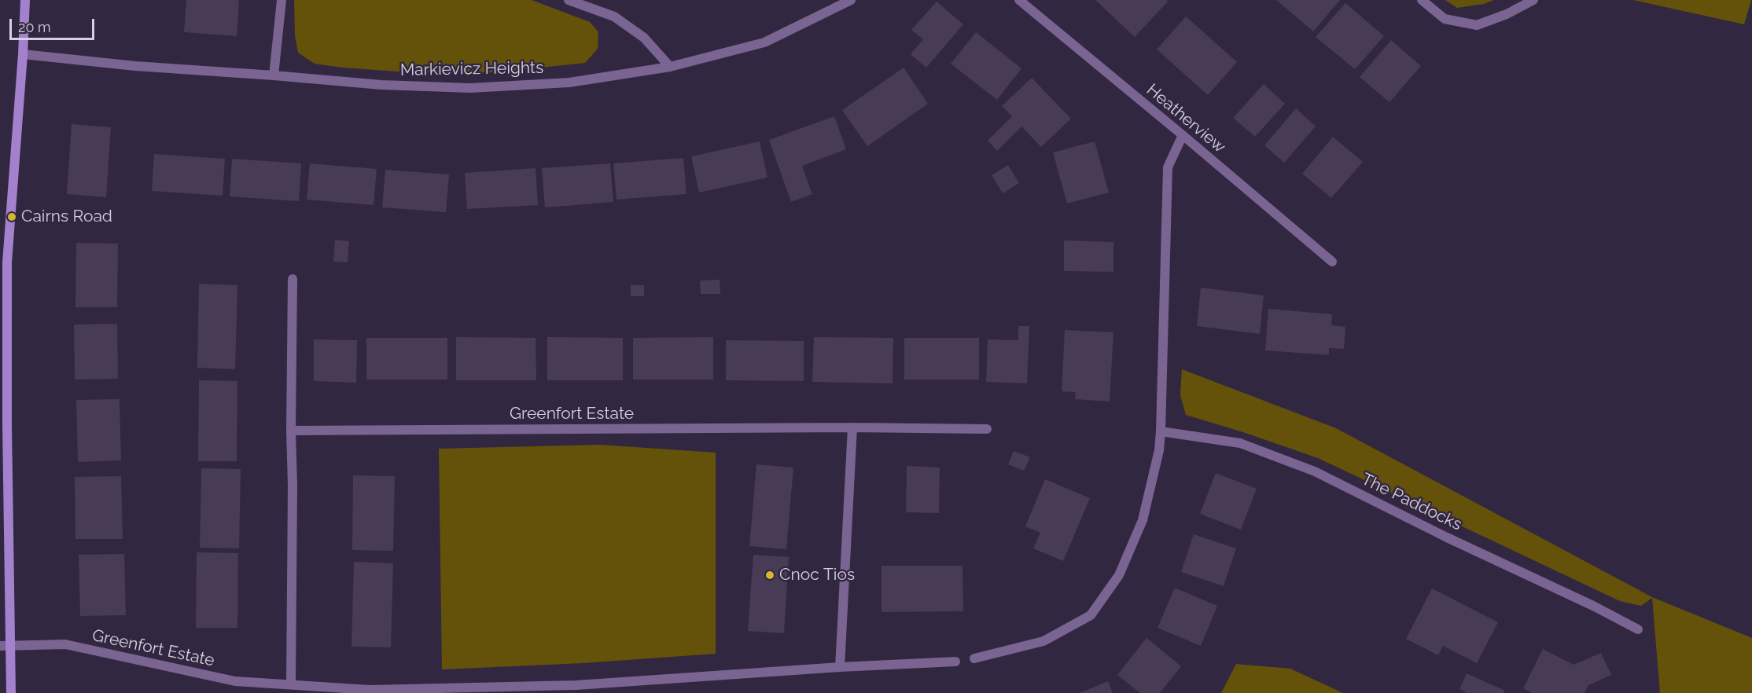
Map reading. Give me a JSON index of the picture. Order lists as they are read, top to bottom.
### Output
{
  "streets": {
    "street": [
      "Markievicz Heights",
      "Heatherview",
      "Greenfort Estate",
      "The Paddocks"
    ]
  },
  "places": ["Cairns Road", "Cnoc Tios"],
  "scale_bar": "20 m"
}
